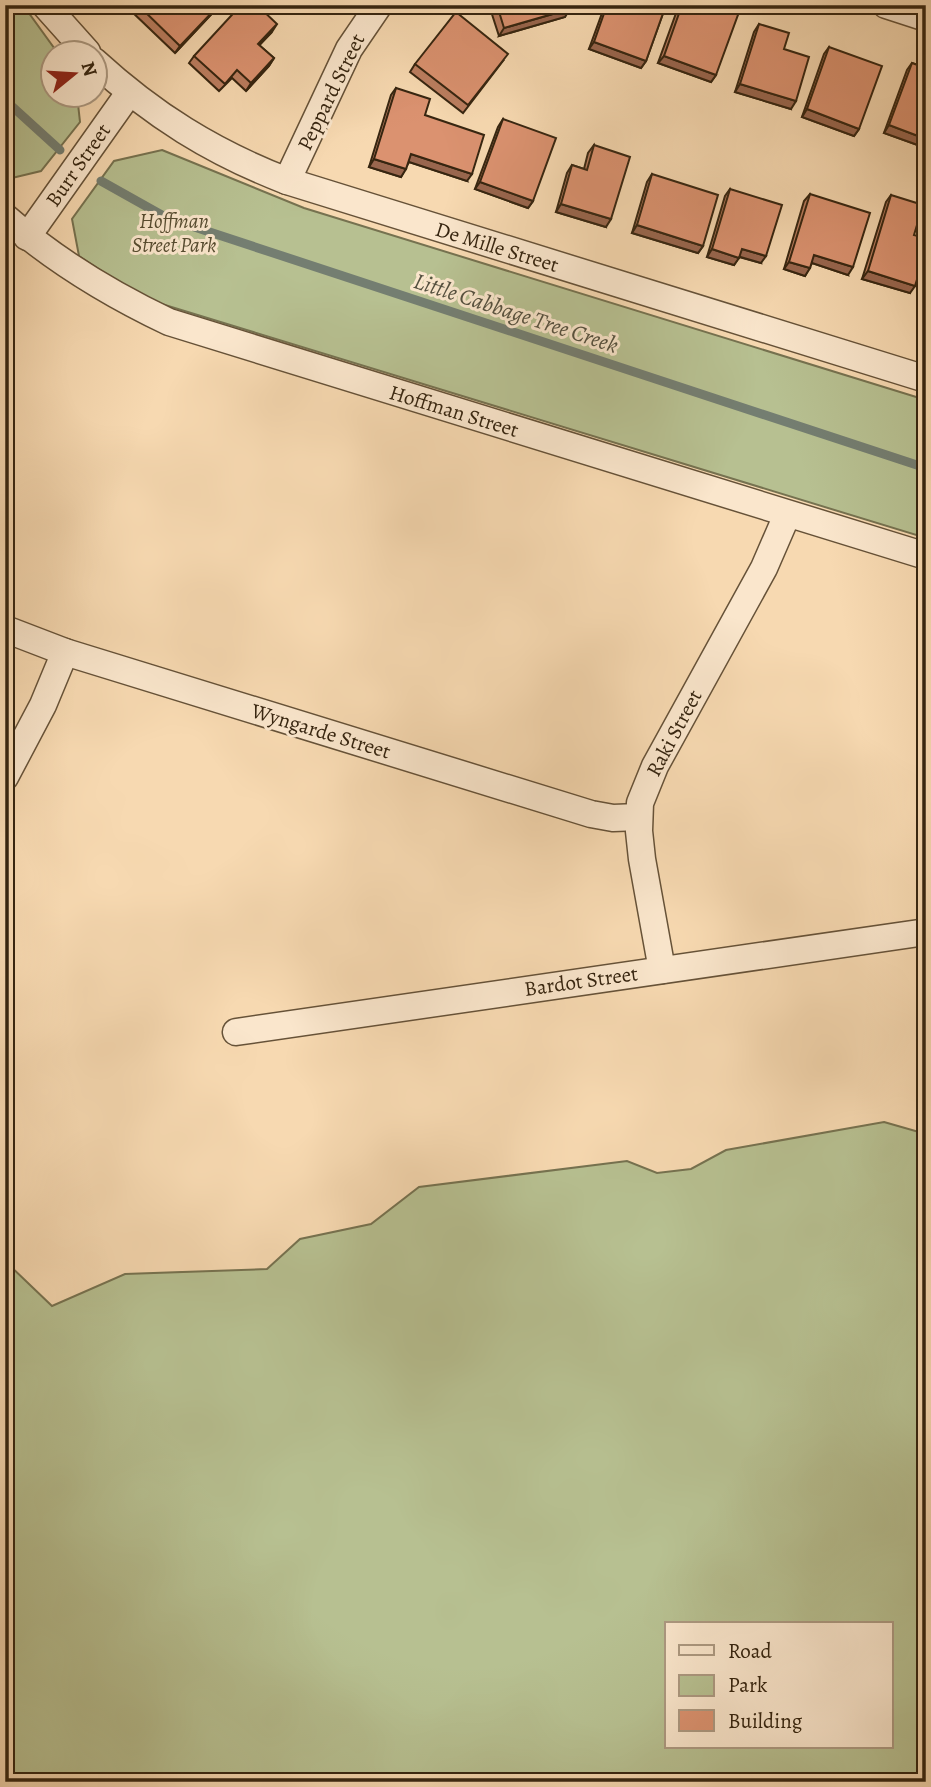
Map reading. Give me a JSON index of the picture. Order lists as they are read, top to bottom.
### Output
{
  "streets": {
    "street": [
      "Peppard Street",
      "Burr Street",
      "De Mille Street",
      "Hoffman Street",
      "Wyngarde Street",
      "Raki Street",
      "Bardot Street"
    ]
  },
  "crossings": [
    ["Peppard Street", "De Mille Street"],
    ["Burr Street", "De Mille Street"],
    ["Burr Street", "Hoffman Street"],
    ["Hoffman Street", "Raki Street"],
    ["Wyngarde Street", "Raki Street"],
    ["Raki Street", "Bardot Street"]
  ],
  "water": ["Little Cabbage Tree Creek"],
  "parks": ["Hoffman Street Park"],
  "legend": ["Road", "Park", "Building"],
  "north": "right"
}
